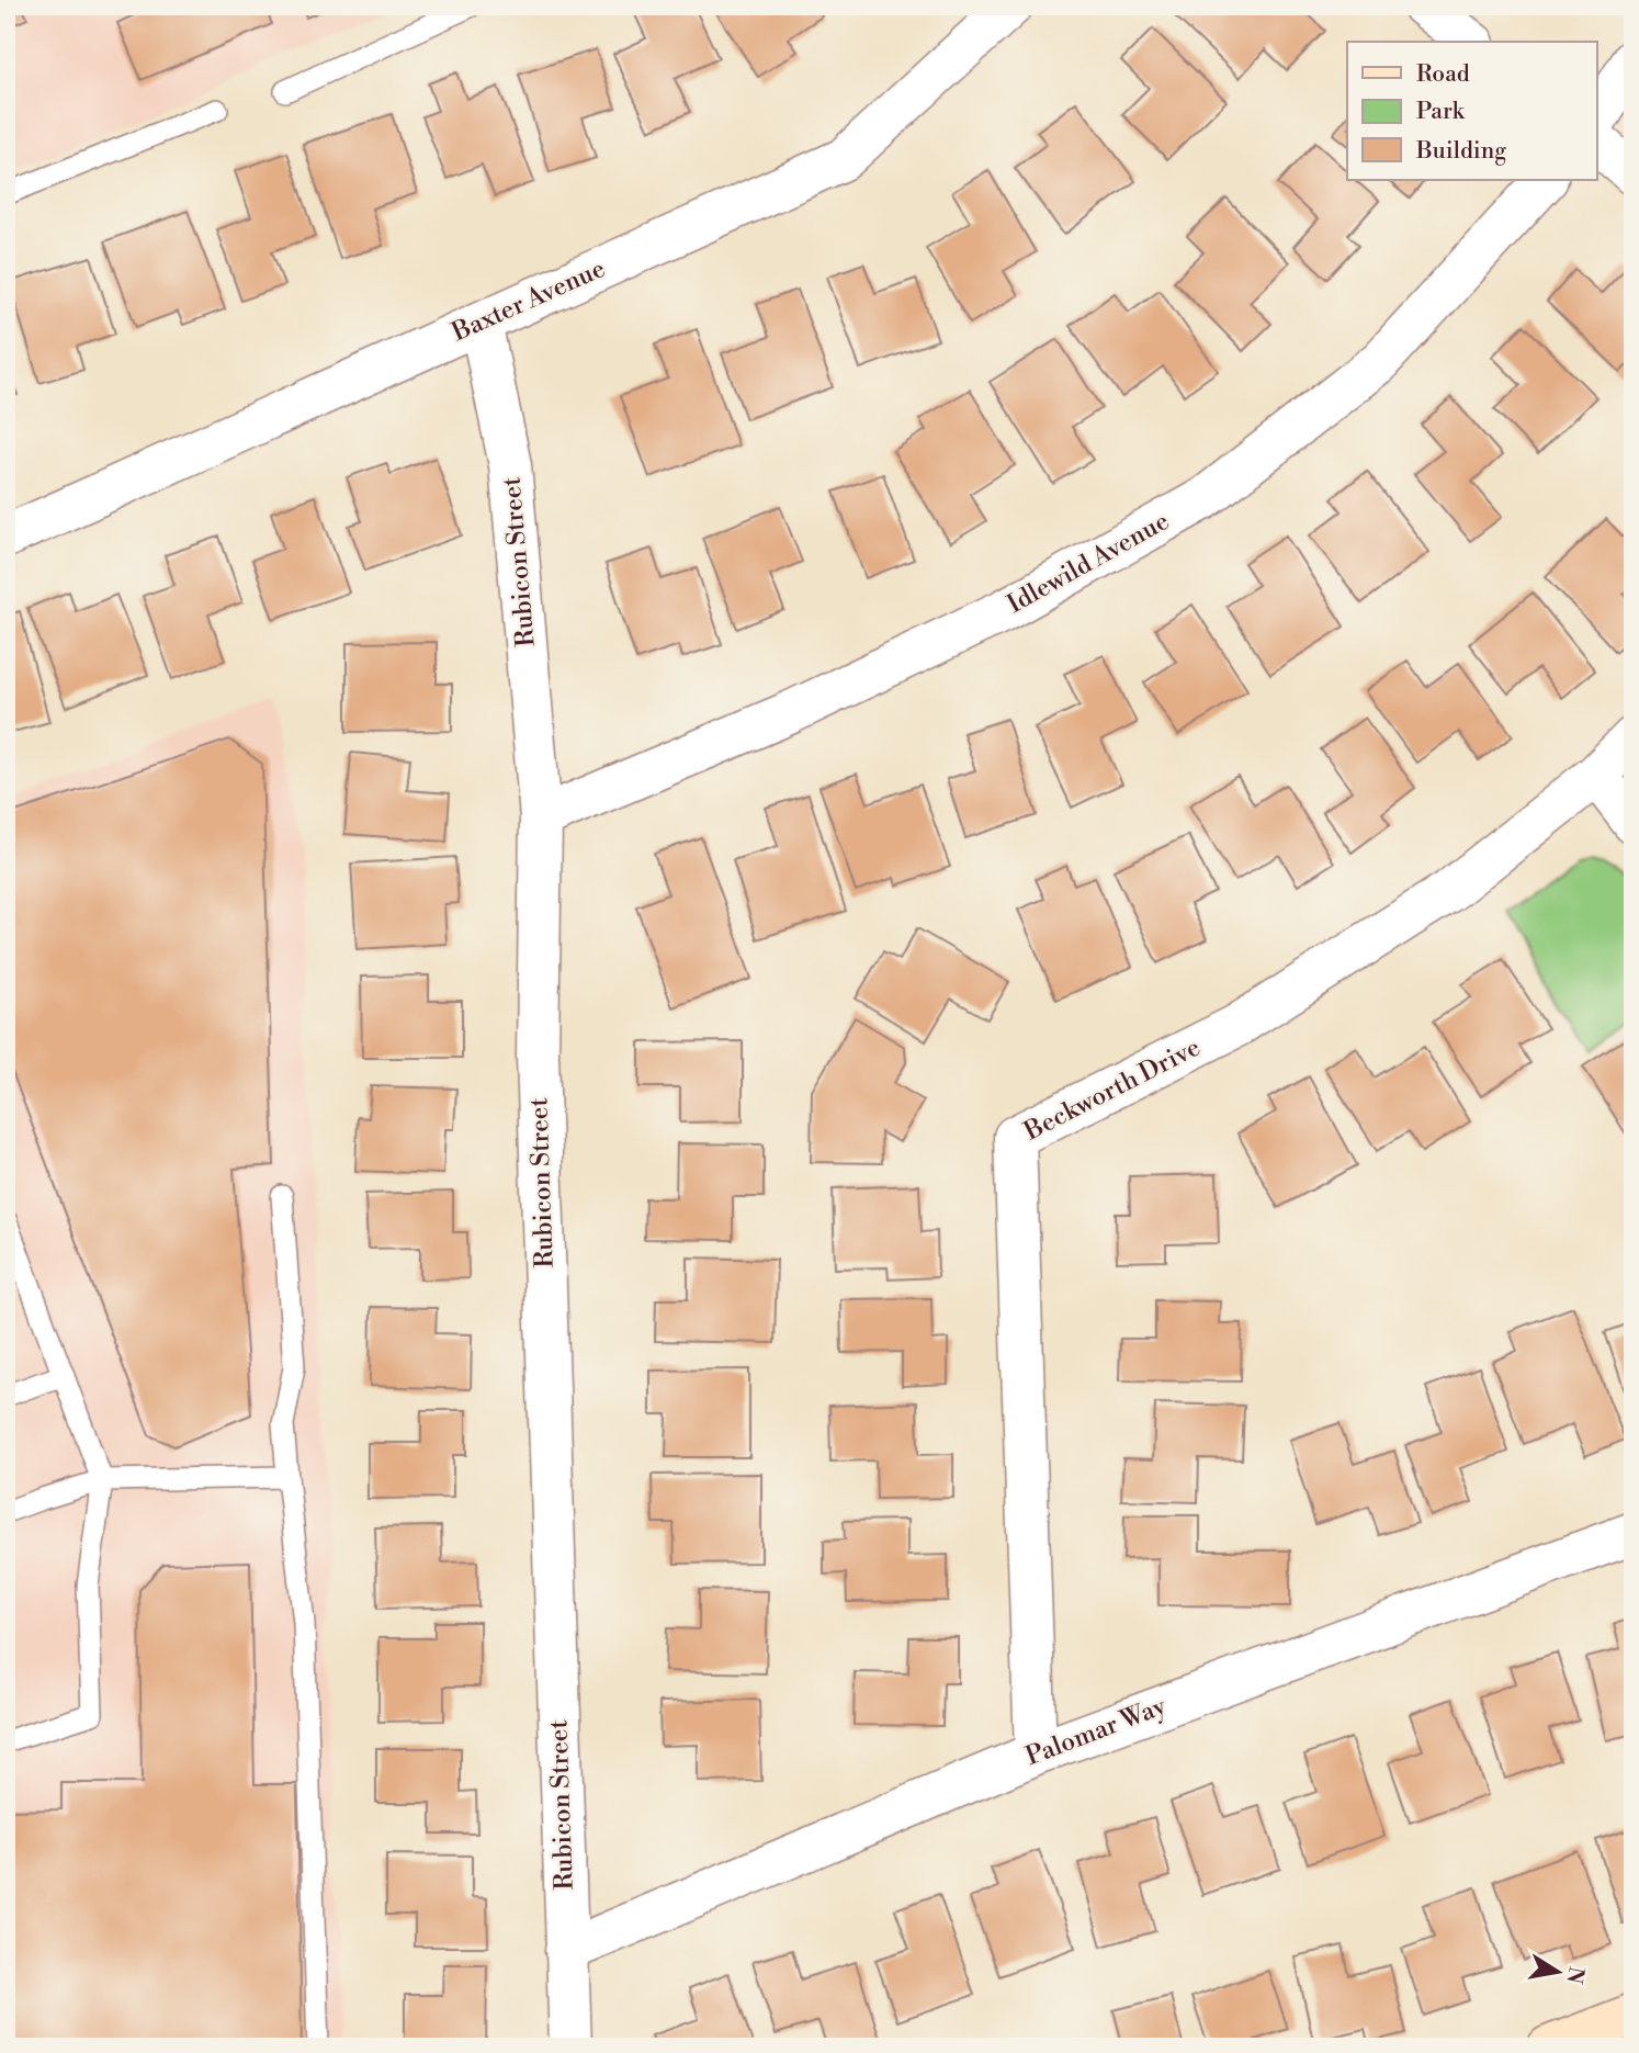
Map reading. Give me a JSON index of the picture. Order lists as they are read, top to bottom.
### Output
{
  "streets": {
    "street": [
      "Baxter Avenue",
      "Rubicon Street",
      "Idlewild Avenue",
      "Beckworth Drive",
      "Palomar Way"
    ]
  },
  "crossings": [
    ["Baxter Avenue", "Rubicon Street"],
    ["Rubicon Street", "Idlewild Avenue"],
    ["Rubicon Street", "Palomar Way"],
    ["Beckworth Drive", "Palomar Way"]
  ],
  "legend": ["Road", "Park", "Building"],
  "north": "right"
}
